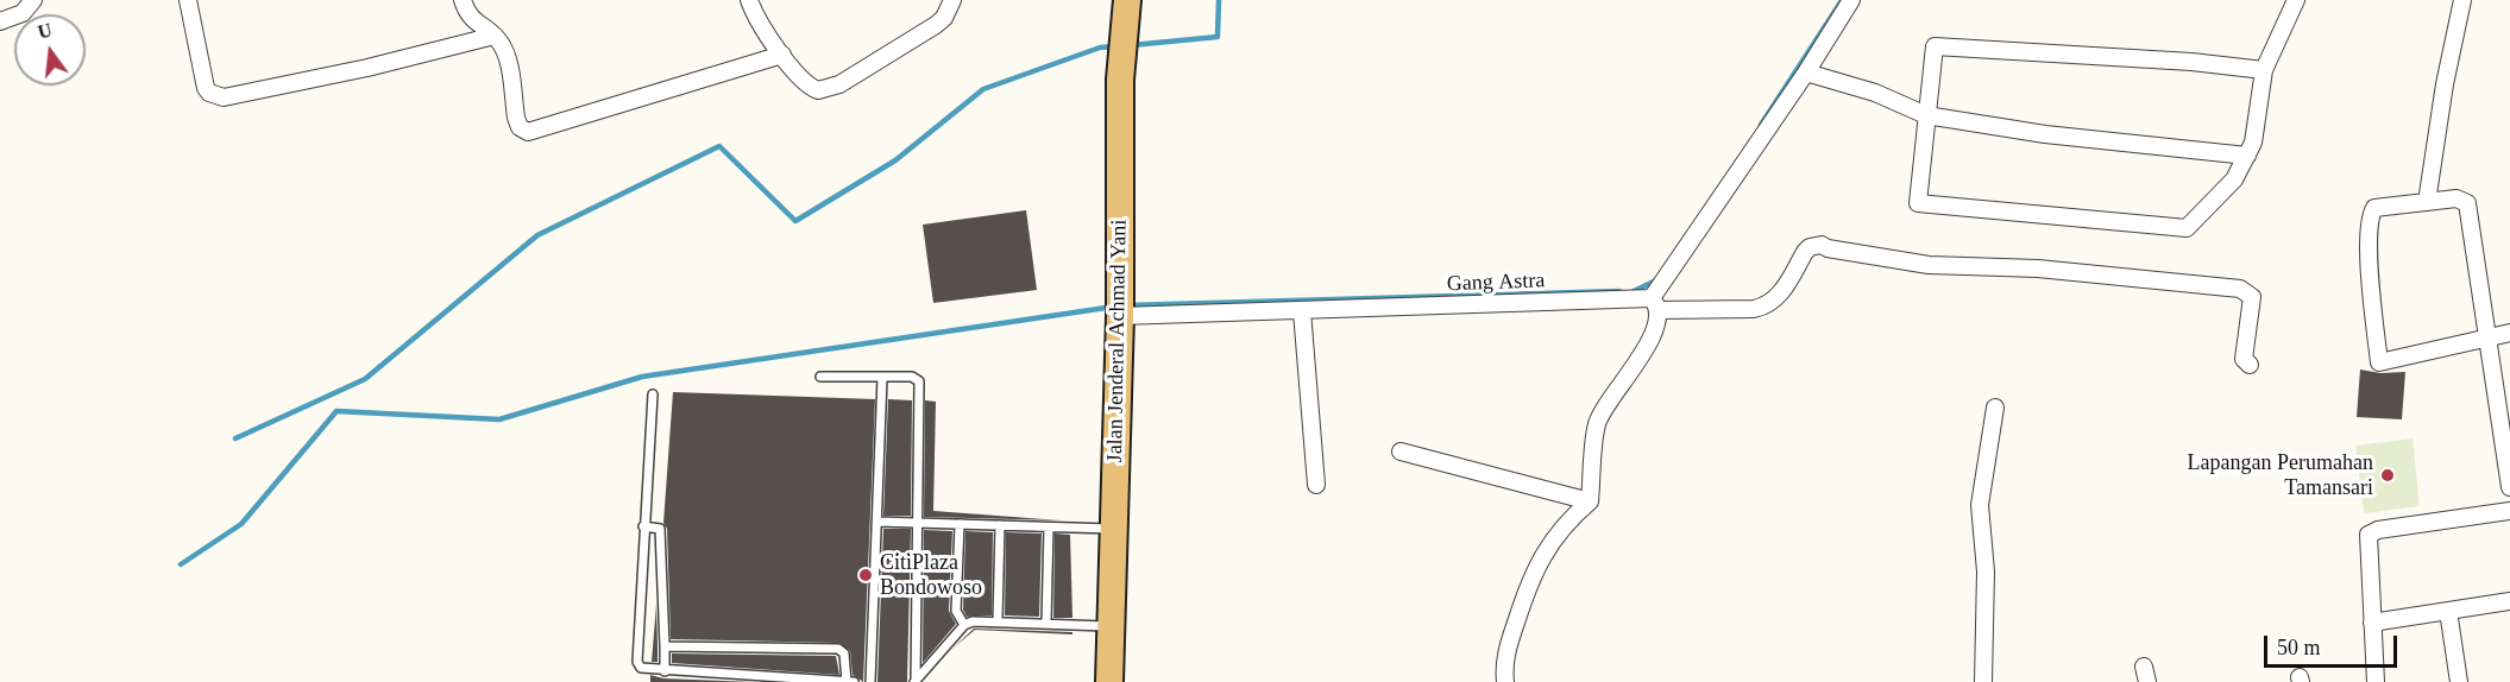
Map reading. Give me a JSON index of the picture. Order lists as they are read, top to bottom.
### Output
{
  "streets": {
    "main road": ["Jalan Jenderal Achmad Yani"],
    "street": ["Gang Astra"]
  },
  "crossings": [
    ["Gang Astra", "Jalan Jenderal Achmad Yani"]
  ],
  "places": ["Lapangan Perumahan Tamansari", "CitiPlaza Bondowoso"],
  "scale_bar": "50 m",
  "north": "top"
}
